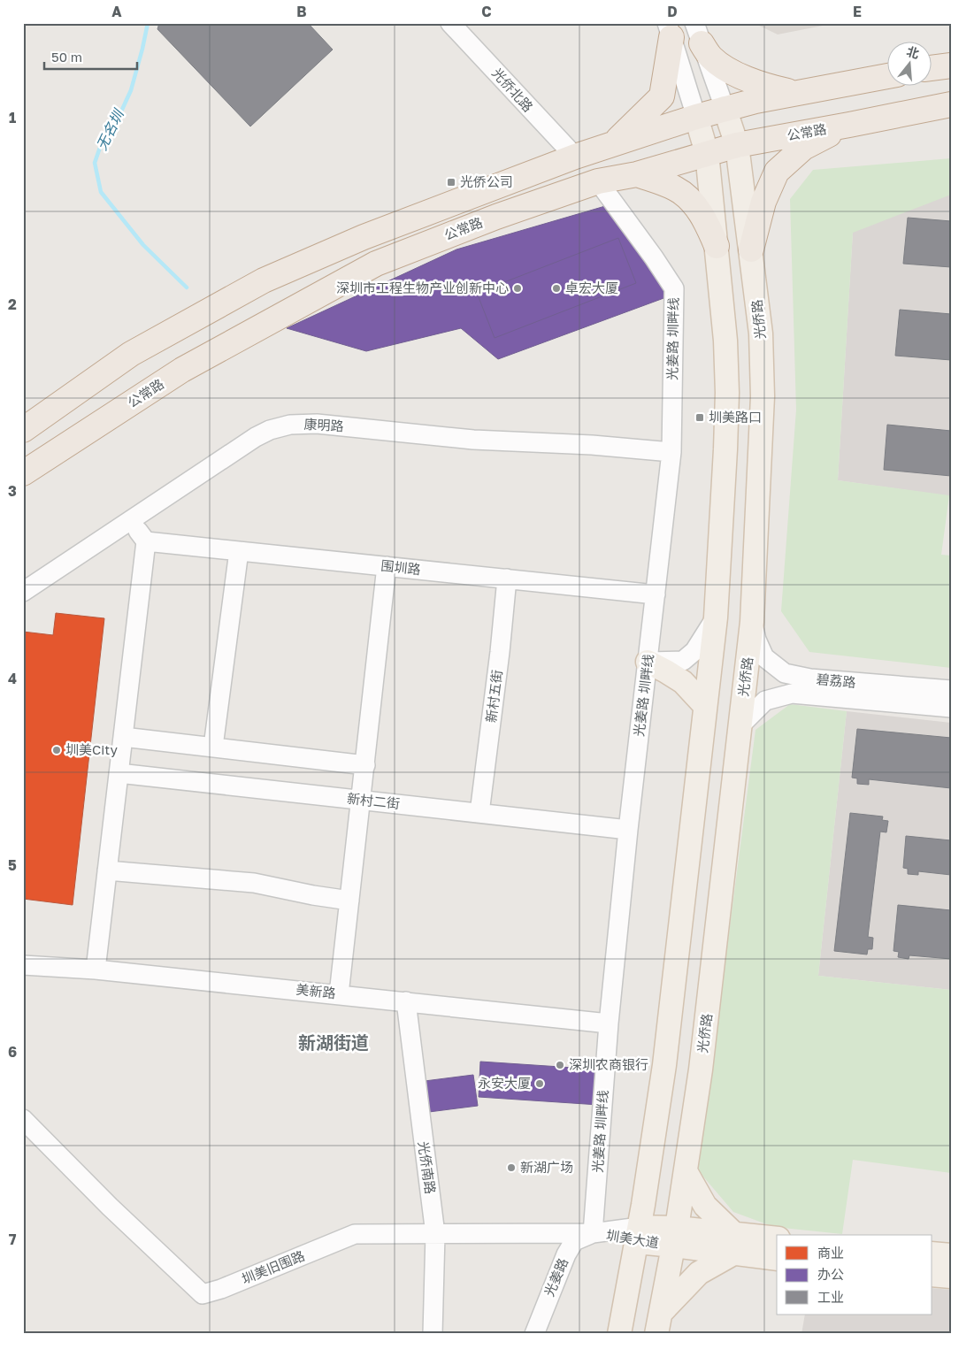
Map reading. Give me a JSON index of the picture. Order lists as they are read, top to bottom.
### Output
{
  "streets": {
    "highway": ["公常路"],
    "main road": ["光侨路", "圳美大道"],
    "street": [
      "光侨北路",
      "光姜路 圳畔线",
      "康明路",
      "围圳路",
      "碧荔路",
      "新村五街",
      "新村二街",
      "美新路",
      "光侨南路",
      "圳美旧围路",
      "光姜路"
    ]
  },
  "crossings": [
    ["公常路", "光侨路"],
    ["公常路", "光姜路 圳畔线"],
    ["光侨路", "碧荔路"],
    ["光侨路", "圳美大道"],
    ["光姜路 圳畔线", "康明路"],
    ["光姜路 圳畔线", "围圳路"],
    ["光姜路 圳畔线", "新村二街"],
    ["光姜路 圳畔线", "美新路"],
    ["光姜路 圳畔线", "圳美大道"],
    ["光姜路 圳畔线", "圳美旧围路"],
    ["光姜路 圳畔线", "光姜路"],
    ["围圳路", "新村五街"],
    ["新村五街", "新村二街"],
    ["美新路", "光侨南路"],
    ["光侨南路", "圳美旧围路"],
    ["圳美大道", "圳美旧围路"],
    ["圳美大道", "光姜路"],
    ["圳美旧围路", "光姜路"]
  ],
  "districts": ["新湖街道"],
  "water": ["无名圳"],
  "places": {
    "transit": ["光侨公司", "圳美路口"],
    "other": [
      "深圳市工程生物产业创新中心",
      "卓宏大厦",
      "圳美City",
      "深圳农商银行",
      "永安大厦",
      "新湖广场"
    ]
  },
  "legend": ["商业", "办公", "工业"],
  "scale_bar": "50 m",
  "north": "top",
  "grid": {
    "columns": [
      "A",
      "B",
      "C",
      "D",
      "E"
    ],
    "rows": [
      "1",
      "2",
      "3",
      "4",
      "5",
      "6",
      "7"
    ]
  }
}
